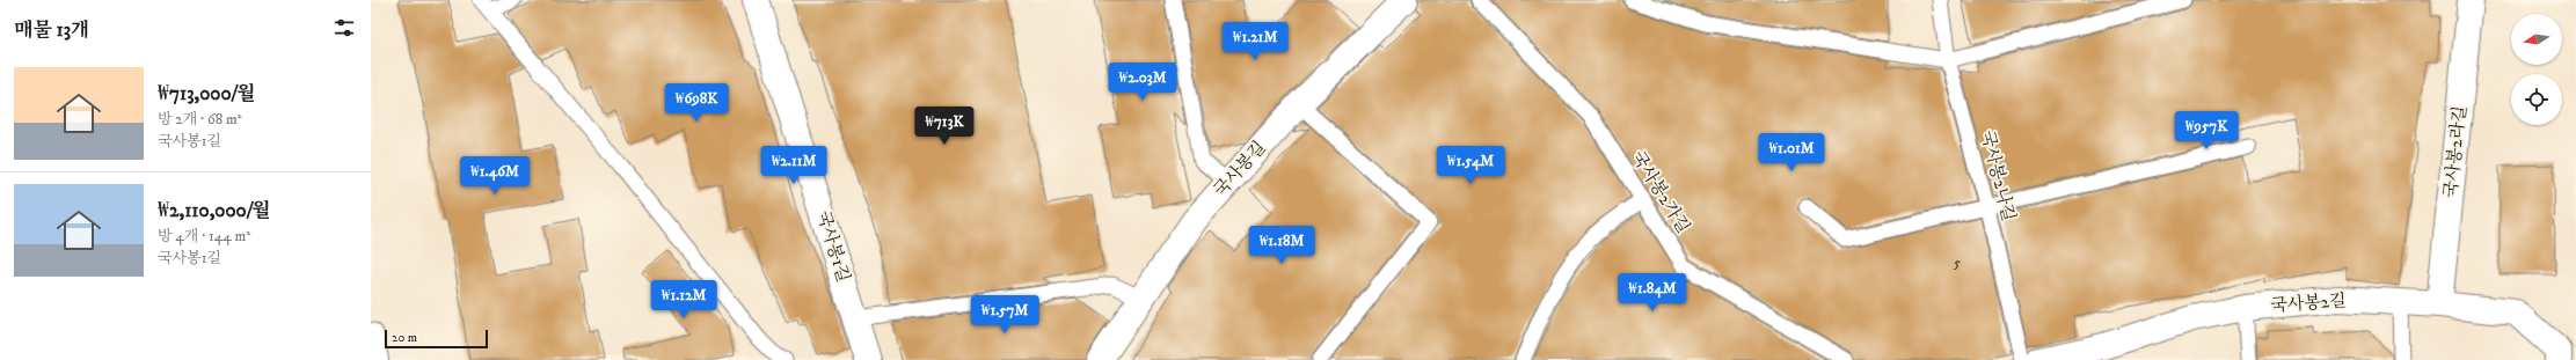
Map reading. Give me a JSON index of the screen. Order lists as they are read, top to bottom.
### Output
{
  "streets": {
    "street": [
      "국사봉2라길",
      "국사봉길",
      "국사봉1길",
      "국사봉2길"
    ],
    "lane": ["국사봉2나길", "국사봉2가길"]
  },
  "crossings": [
    ["국사봉2라길", "국사봉2길"]
  ],
  "house_numbers": ["5"],
  "scale_bar": "20 m",
  "north": "left",
  "page": {
    "heading": "매물 13개",
    "price": [
      "₩1.21M",
      "₩2.03M",
      "₩698K",
      "₩713K",
      "₩957K",
      "₩1.01M",
      "₩2.11M",
      "₩1.54M",
      "₩1.46M",
      "₩1.18M",
      "₩1.84M",
      "₩1.12M",
      "₩1.57M"
    ],
    "list": [
      {
        "name": "₩713,000/월",
        "note": "방 2개 · 68 m² · 국사봉1길"
      },
      {
        "name": "₩2,110,000/월",
        "note": "방 4개 · 144 m² · 국사봉1길"
      }
    ],
    "scale": "20 m"
  }
}
